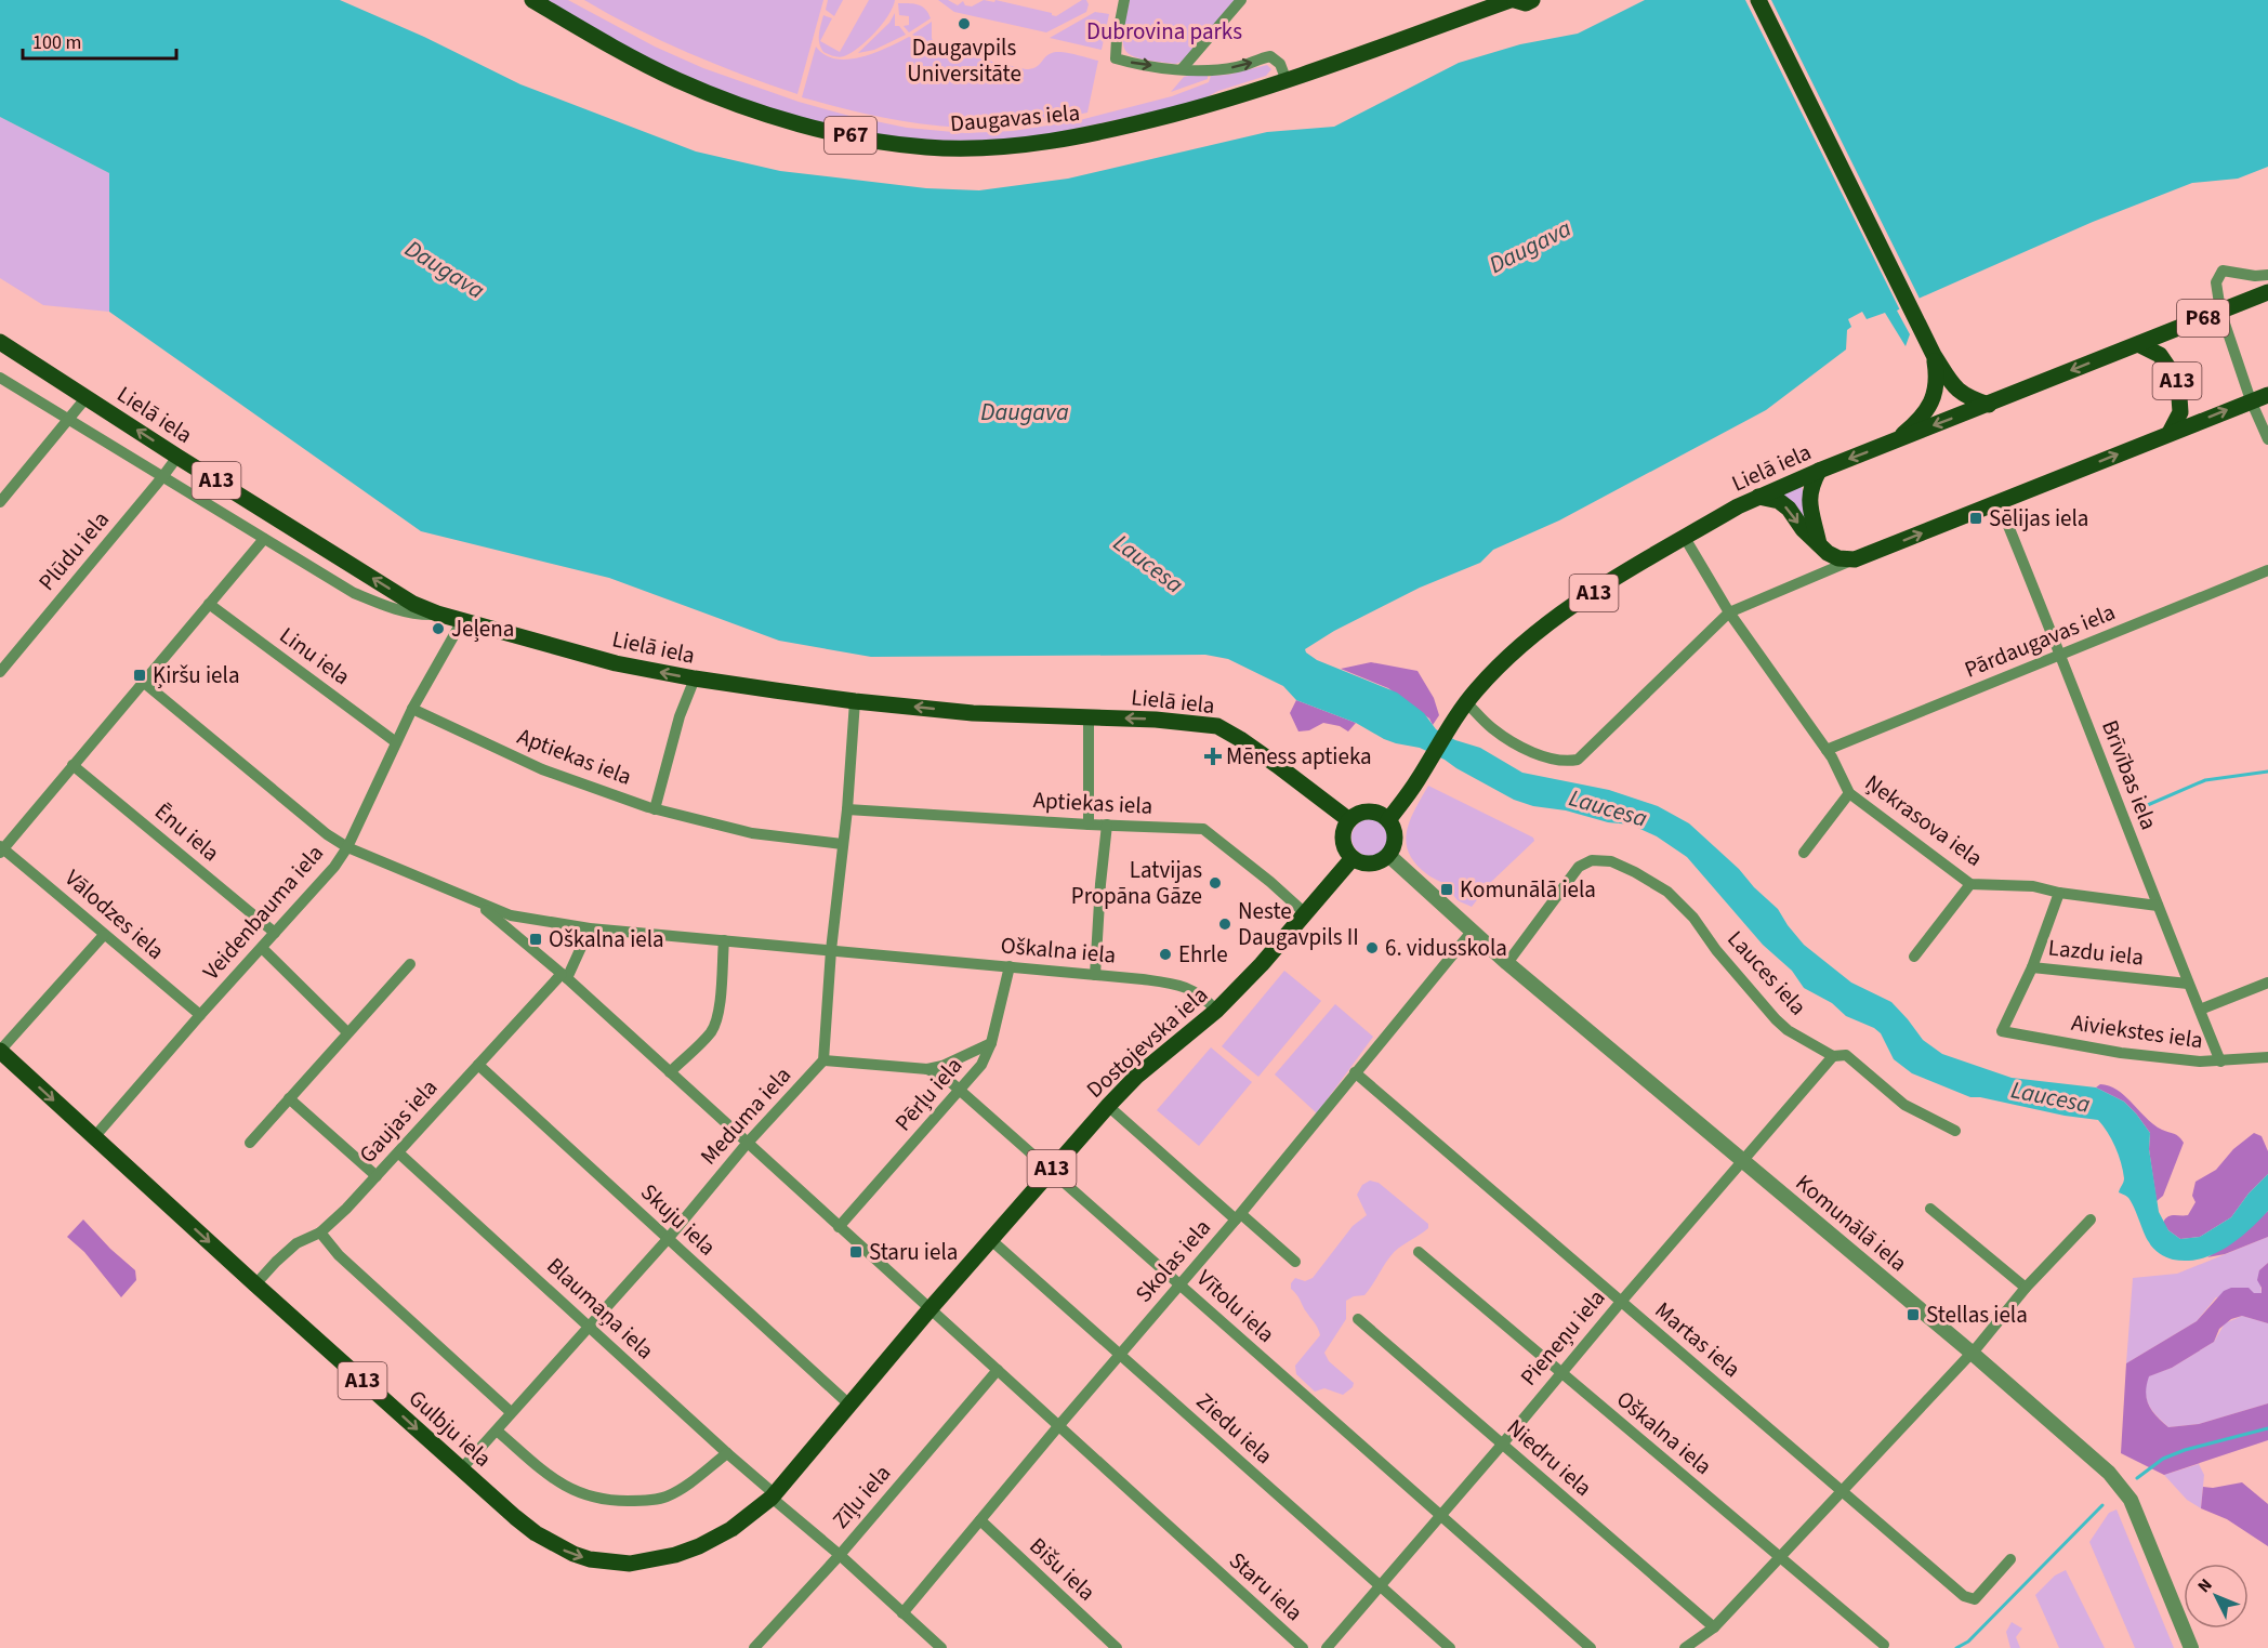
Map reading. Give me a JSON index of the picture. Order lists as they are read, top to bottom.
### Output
{
  "streets": {
    "main road": [
      "Daugavas iela",
      "P67",
      "P68",
      "A13",
      "Lielā iela",
      "Dostojevska iela",
      "Gulbju iela"
    ],
    "street": [
      "Plūdu iela",
      "Pārdaugavas iela",
      "Linu iela",
      "Aptiekas iela",
      "Brīvības iela",
      "Ņekrasova iela",
      "Ēnu iela",
      "Veidenbauma iela",
      "Vālodzes iela",
      "Oškalna iela",
      "Lazdu iela",
      "Lauces iela",
      "Aiviekstes iela",
      "Pērļu iela",
      "Meduma iela",
      "Gaujas iela",
      "Skuju iela",
      "Komunālā iela",
      "Skolas iela",
      "Vītolu iela",
      "Blaumaņa iela",
      "Pieneņu iela",
      "Martas iela",
      "Ziedu iela",
      "Niedru iela",
      "Zīļu iela",
      "Bišu iela",
      "Staru iela"
    ]
  },
  "crossings": [
    ["A13", "Lielā iela"],
    ["A13", "Brīvības iela"],
    ["Lielā iela", "Plūdu iela"],
    ["Lielā iela", "Ņekrasova iela"],
    ["Lielā iela", "Veidenbauma iela"],
    ["Lielā iela", "Dostojevska iela"],
    ["Lielā iela", "Meduma iela"],
    ["Lielā iela", "Komunālā iela"],
    ["Pārdaugavas iela", "Brīvības iela"],
    ["Pārdaugavas iela", "Ņekrasova iela"],
    ["Linu iela", "Veidenbauma iela"],
    ["Aptiekas iela", "Veidenbauma iela"],
    ["Aptiekas iela", "Dostojevska iela"],
    ["Aptiekas iela", "Meduma iela"],
    ["Brīvības iela", "Ņekrasova iela"],
    ["Brīvības iela", "Lazdu iela"],
    ["Brīvības iela", "Aiviekstes iela"],
    ["Ēnu iela", "Veidenbauma iela"],
    ["Veidenbauma iela", "Vālodzes iela"],
    ["Veidenbauma iela", "Oškalna iela"],
    ["Veidenbauma iela", "Gulbju iela"],
    ["Oškalna iela", "Dostojevska iela"],
    ["Oškalna iela", "Pērļu iela"],
    ["Oškalna iela", "Meduma iela"],
    ["Oškalna iela", "Gaujas iela"],
    ["Oškalna iela", "Pieneņu iela"],
    ["Oškalna iela", "Staru iela"],
    ["Lazdu iela", "Aiviekstes iela"],
    ["Lauces iela", "Komunālā iela"],
    ["Lauces iela", "Pieneņu iela"],
    ["Dostojevska iela", "Skuju iela"],
    ["Dostojevska iela", "Komunālā iela"],
    ["Dostojevska iela", "Vītolu iela"],
    ["Dostojevska iela", "Blaumaņa iela"],
    ["Dostojevska iela", "Gulbju iela"],
    ["Dostojevska iela", "Ziedu iela"],
    ["Dostojevska iela", "Staru iela"],
    ["Pērļu iela", "Vītolu iela"],
    ["Pērļu iela", "Staru iela"],
    ["Meduma iela", "Skuju iela"],
    ["Meduma iela", "Vītolu iela"],
    ["Meduma iela", "Blaumaņa iela"],
    ["Meduma iela", "Gulbju iela"],
    ["Meduma iela", "Staru iela"],
    ["Gaujas iela", "Skuju iela"],
    ["Gaujas iela", "Blaumaņa iela"],
    ["Gaujas iela", "Gulbju iela"],
    ["Gaujas iela", "Staru iela"],
    ["Komunālā iela", "Skolas iela"],
    ["Komunālā iela", "Pieneņu iela"],
    ["Skolas iela", "Vītolu iela"],
    ["Skolas iela", "Blaumaņa iela"],
    ["Skolas iela", "Martas iela"],
    ["Skolas iela", "Ziedu iela"],
    ["Skolas iela", "Bišu iela"],
    ["Skolas iela", "Staru iela"],
    ["Vītolu iela", "Pieneņu iela"],
    ["Blaumaņa iela", "Gulbju iela"],
    ["Blaumaņa iela", "Zīļu iela"],
    ["Pieneņu iela", "Martas iela"],
    ["Pieneņu iela", "Ziedu iela"],
    ["Pieneņu iela", "Niedru iela"],
    ["Zīļu iela", "Staru iela"]
  ],
  "one_way": ["Lielā iela", "Gulbju iela"],
  "water": ["Daugava", "Laucesa"],
  "parks": ["Dubrovina parks"],
  "places": {
    "other": [
      "Daugavpils Universitāte",
      "Jeļena",
      "Latvijas Propāna Gāze",
      "Neste Daugavpils II",
      "6. vidusskola",
      "Ehrle"
    ],
    "transit": [
      "Sēlijas iela",
      "Ķiršu iela",
      "Komunālā iela",
      "Oškalna iela",
      "Staru iela",
      "Stellas iela"
    ],
    "health": ["Mēness aptieka"]
  },
  "scale_bar": "100 m",
  "north": "top left"
}
